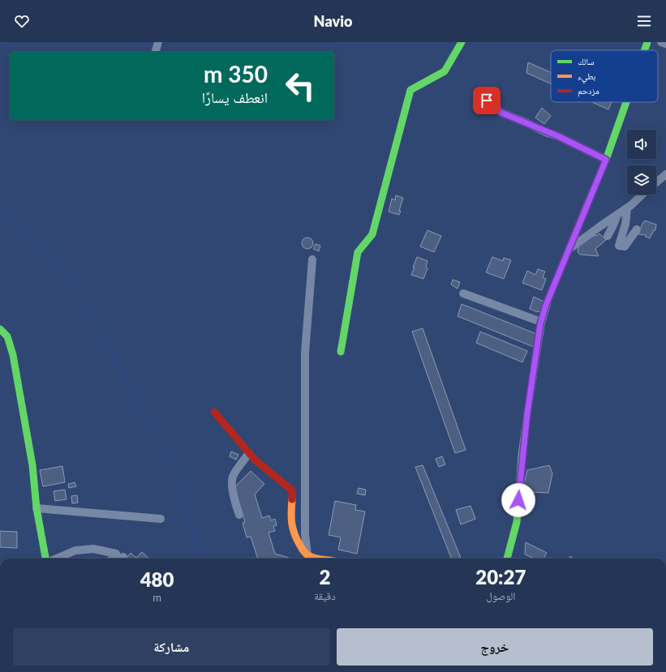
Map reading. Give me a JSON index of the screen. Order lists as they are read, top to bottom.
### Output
{
  "legend": ["سالك", "بطيء", "مزدحم"],
  "page": {
    "header": "Navio",
    "turn": ["350 m", "انعطف يسارًا"],
    "eta": [
      "20:27",
      "الوصول",
      "2",
      "دقيقة",
      "480",
      "m"
    ],
    "buttons": ["خروج", "مشاركة"]
  }
}
